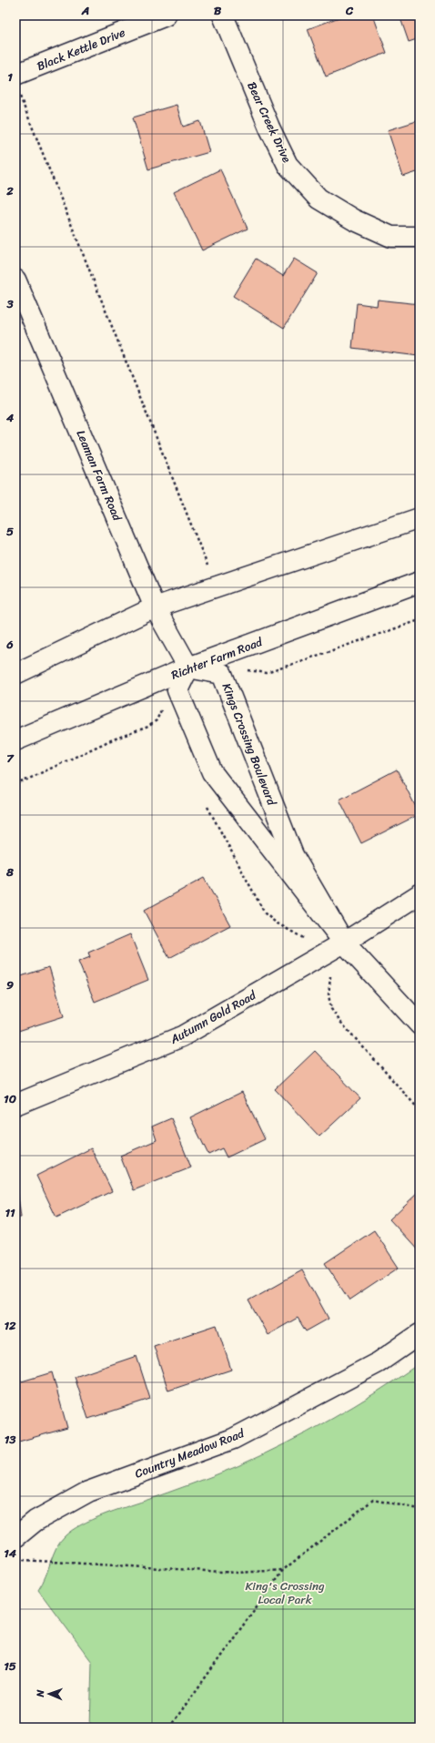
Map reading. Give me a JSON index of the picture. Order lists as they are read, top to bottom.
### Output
{
  "streets": {
    "street": [
      "Black Kettle Drive",
      "Bear Creek Drive",
      "Leaman Farm Road",
      "Richter Farm Road",
      "Kings Crossing Boulevard",
      "Autumn Gold Road",
      "Country Meadow Road"
    ]
  },
  "crossings": [
    ["Leaman Farm Road", "Richter Farm Road"],
    ["Leaman Farm Road", "Kings Crossing Boulevard"],
    ["Richter Farm Road", "Kings Crossing Boulevard"],
    ["Kings Crossing Boulevard", "Autumn Gold Road"]
  ],
  "parks": ["King's Crossing Local Park"],
  "north": "left",
  "grid": {
    "columns": ["A", "B", "C"],
    "rows": [
      "1",
      "2",
      "3",
      "4",
      "5",
      "6",
      "7",
      "8",
      "9",
      "10",
      "11",
      "12",
      "13",
      "14",
      "15"
    ]
  }
}
